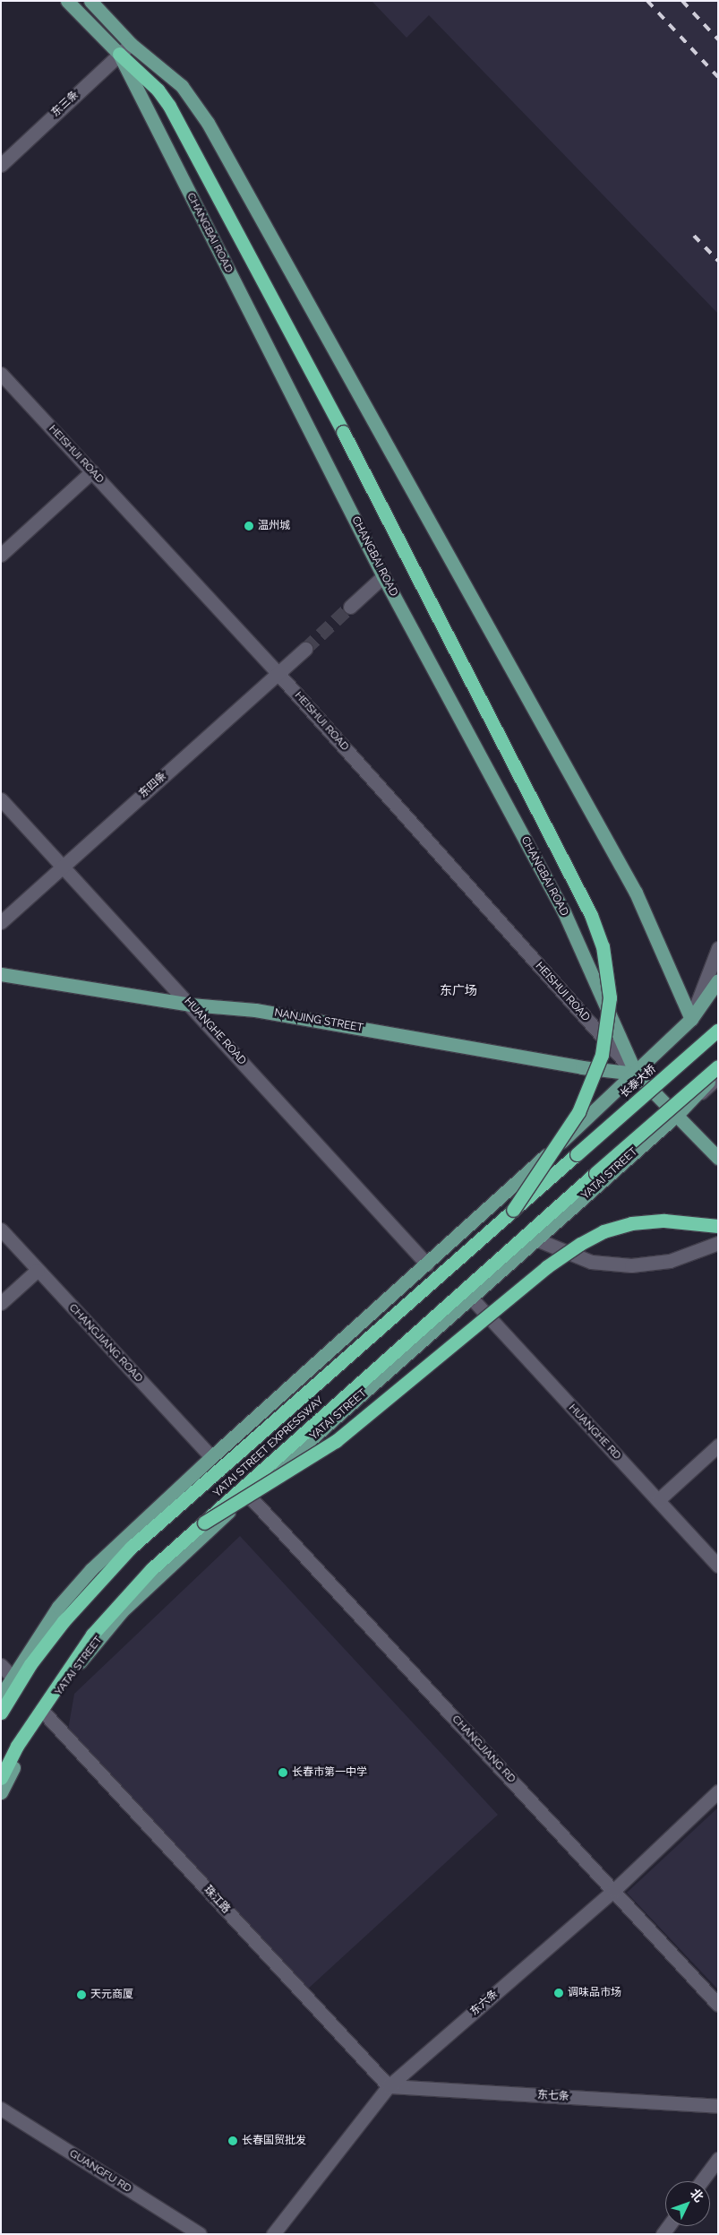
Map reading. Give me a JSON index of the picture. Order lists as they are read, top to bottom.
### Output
{
  "streets": {
    "highway": ["长泰大桥", "YATAI STREET EXPRESSWAY"],
    "main road": ["CHANGBAI ROAD", "NANJING STREET", "YATAI STREET"],
    "street": [
      "东三条",
      "HEISHUI ROAD",
      "东四条",
      "HUANGHE ROAD",
      "CHANGJIANG ROAD",
      "HUANGHE RD",
      "CHANGJIANG RD",
      "珠江路",
      "东六条",
      "东七条",
      "GUANGFU RD"
    ]
  },
  "crossings": [
    ["东三条", "CHANGBAI ROAD"],
    ["CHANGBAI ROAD", "HEISHUI ROAD"],
    ["CHANGBAI ROAD", "NANJING STREET"],
    ["CHANGBAI ROAD", "YATAI STREET"],
    ["HEISHUI ROAD", "东四条"],
    ["HEISHUI ROAD", "NANJING STREET"],
    ["东四条", "HUANGHE ROAD"],
    ["NANJING STREET", "HUANGHE ROAD"],
    ["长泰大桥", "YATAI STREET EXPRESSWAY"],
    ["YATAI STREET", "HUANGHE RD"],
    ["YATAI STREET", "CHANGJIANG RD"],
    ["YATAI STREET", "珠江路"],
    ["CHANGJIANG RD", "东六条"],
    ["珠江路", "东六条"],
    ["珠江路", "东七条"],
    ["东六条", "东七条"]
  ],
  "districts": ["东广场"],
  "places": [
    "温州城",
    "长春市第一中学",
    "调味品市场",
    "天元商厦",
    "长春国贸批发"
  ],
  "north": "top right"
}
